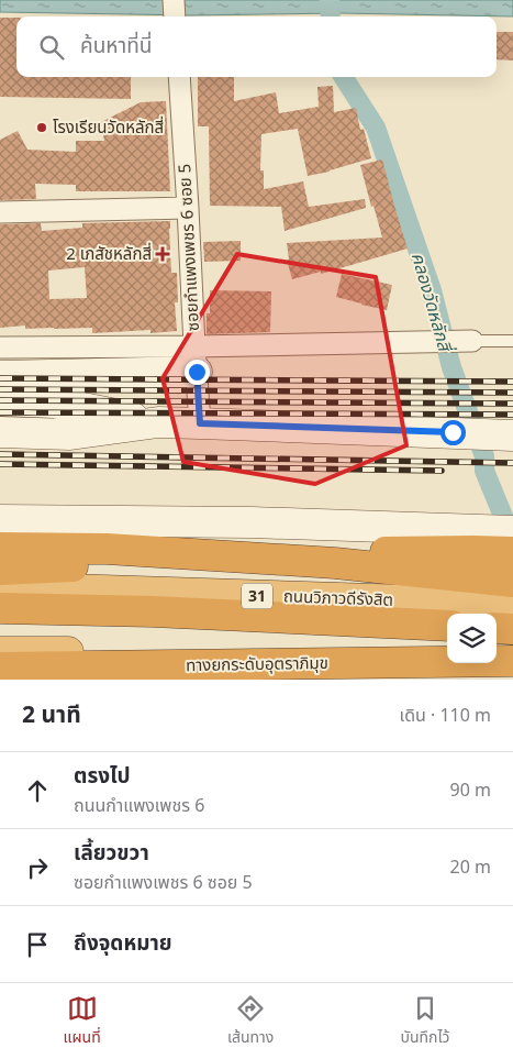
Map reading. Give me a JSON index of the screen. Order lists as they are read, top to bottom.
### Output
{
  "streets": {
    "highway": ["31", "ถนนวิภาวดีรังสิต", "ทางยกระดับอุตราภิมุข"],
    "street": ["ซอยกำแพงเพชร 6 ซอย 5"]
  },
  "water": ["คลองวัดหลักสี่"],
  "places": {
    "other": ["โรงเรียนวัดหลักสี่"],
    "health": ["2 เภสัชหลักสี่"]
  },
  "page": {
    "search": "ค้นหาที่นี่",
    "heading": ["2 นาที", "เดิน · 110 m"],
    "list": [
      ["ตรงไป", "ถนนกำแพงเพชร 6", "90 m"],
      ["เลี้ยวขวา", "ซอยกำแพงเพชร 6 ซอย 5", "20 m"],
      "ถึงจุดหมาย"
    ],
    "nav": ["แผนที่", "เส้นทาง", "บันทึกไว้"]
  }
}
